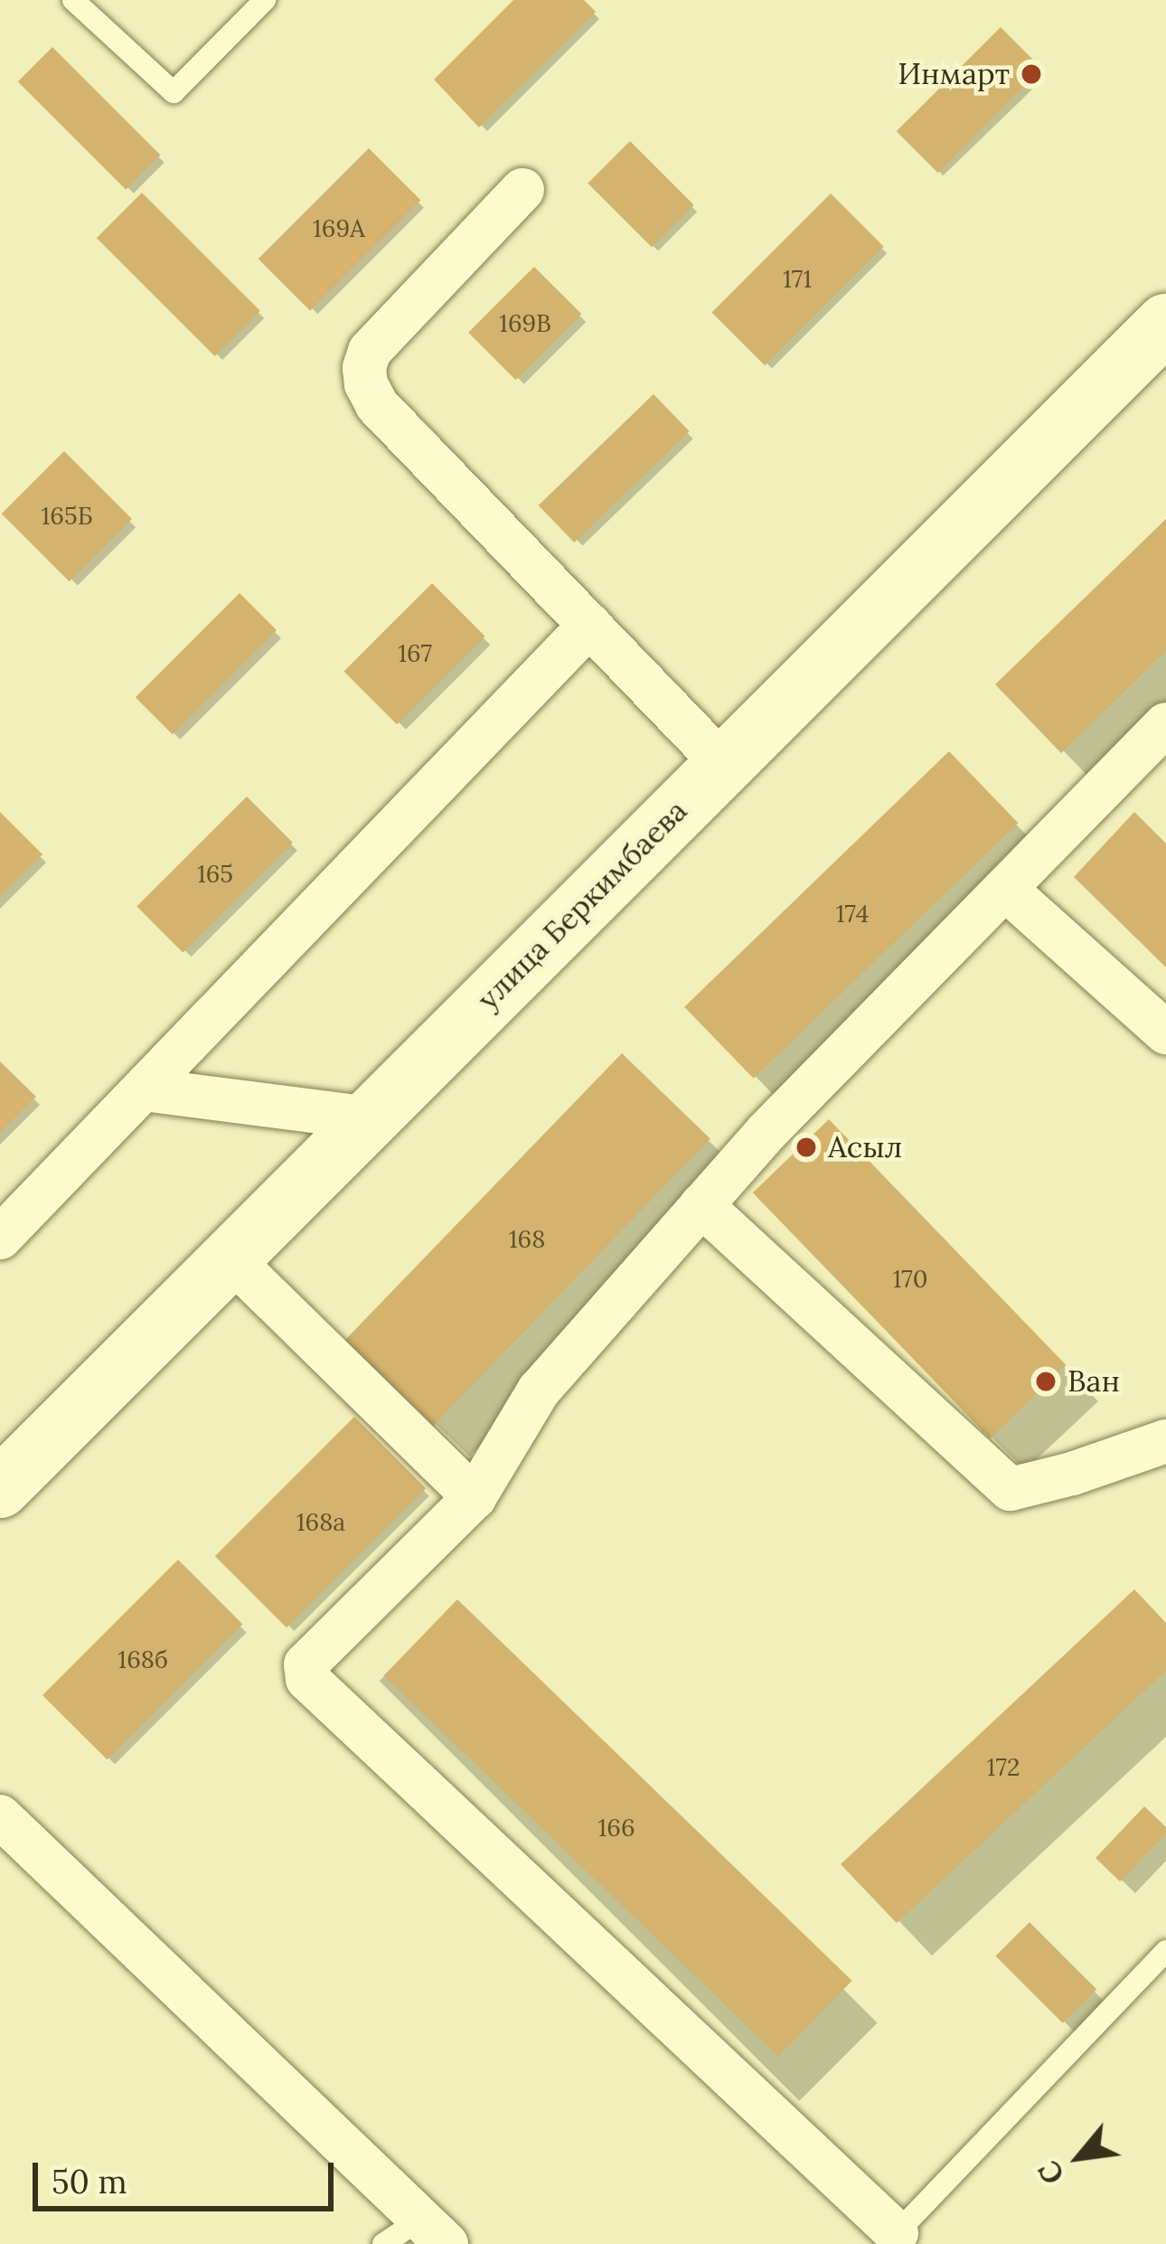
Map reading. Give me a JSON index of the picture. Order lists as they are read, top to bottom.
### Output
{
  "streets": {
    "street": ["улица Беркимбаева"]
  },
  "places": ["Инмарт", "Асыл", "Ван"],
  "house_numbers": [
    "169А",
    "171",
    "169В",
    "165Б",
    "167",
    "165",
    "174",
    "168",
    "170",
    "168а",
    "168б",
    "172",
    "166"
  ],
  "scale_bar": "50 m",
  "north": "bottom left"
}
